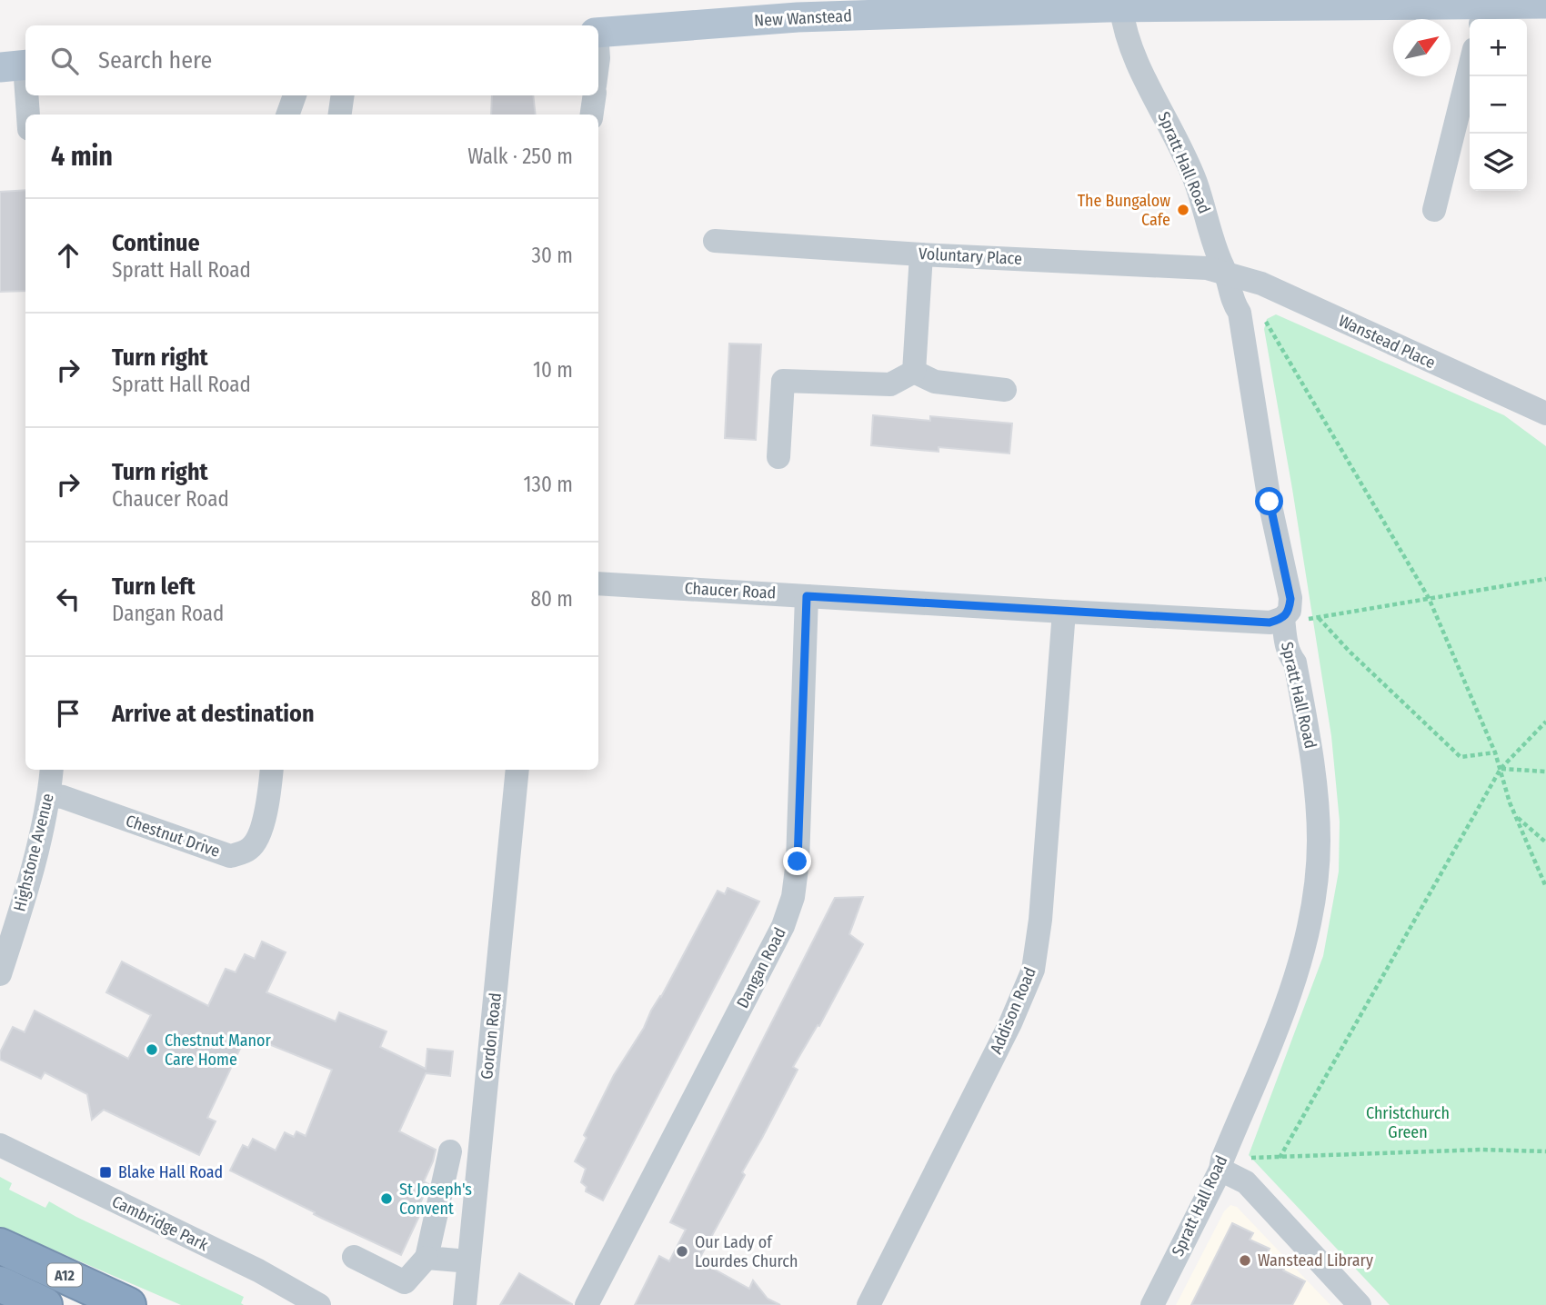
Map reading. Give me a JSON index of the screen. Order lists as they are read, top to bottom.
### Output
{
  "streets": {
    "highway": ["A12"],
    "main road": ["New Wanstead"],
    "street": [
      "Spratt Hall Road",
      "Voluntary Place",
      "Wanstead Place",
      "Chaucer Road",
      "Chestnut Drive",
      "Highstone Avenue",
      "Dangan Road",
      "Addison Road",
      "Gordon Road",
      "Cambridge Park"
    ]
  },
  "crossings": [
    ["New Wanstead", "Spratt Hall Road"],
    ["Spratt Hall Road", "Voluntary Place"],
    ["Spratt Hall Road", "Wanstead Place"],
    ["Spratt Hall Road", "Chaucer Road"],
    ["Voluntary Place", "Wanstead Place"],
    ["Chaucer Road", "Dangan Road"],
    ["Chaucer Road", "Addison Road"],
    ["Chestnut Drive", "Highstone Avenue"]
  ],
  "parks": ["Christchurch Green"],
  "places": {
    "other": [
      "The Bungalow Cafe",
      "Chestnut Manor Care Home",
      "St Joseph's Convent",
      "Our Lady of Lourdes Church",
      "Wanstead Library"
    ],
    "transit": ["Blake Hall Road"]
  },
  "north": "top right",
  "page": {
    "map_buttons": ["+", "−"],
    "search": "Search here",
    "heading": ["4 min", "Walk · 250 m"],
    "list": [
      ["Continue", "Spratt Hall Road", "30 m"],
      ["Turn right", "Spratt Hall Road", "10 m"],
      ["Turn right", "Chaucer Road", "130 m"],
      ["Turn left", "Dangan Road", "80 m"],
      "Arrive at destination"
    ]
  }
}
